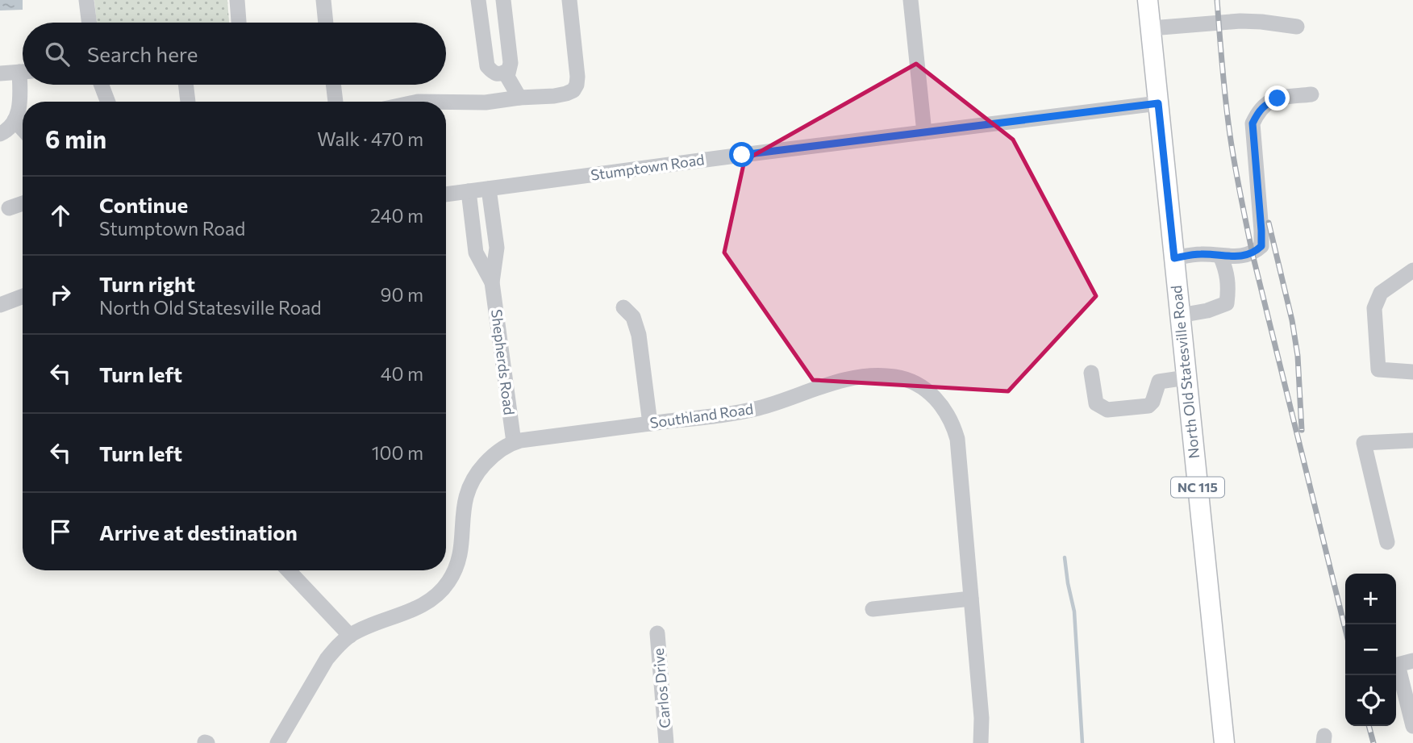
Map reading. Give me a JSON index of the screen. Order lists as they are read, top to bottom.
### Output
{
  "streets": {
    "main road": ["North Old Statesville Road", "NC 115"],
    "street": [
      "Stumptown Road",
      "Shepherds Road",
      "Southland Road",
      "Carlos Drive"
    ]
  },
  "crossings": [
    ["Stumptown Road", "Shepherds Road"],
    ["Stumptown Road", "North Old Statesville Road"],
    ["Shepherds Road", "Southland Road"]
  ],
  "page": {
    "search": "Search here",
    "heading": ["6 min", "Walk · 470 m"],
    "list": [
      ["Continue", "Stumptown Road", "240 m"],
      ["Turn right", "North Old Statesville Road", "90 m"],
      ["Turn left", "40 m"],
      ["Turn left", "100 m"],
      "Arrive at destination"
    ],
    "map_buttons": ["+", "−"]
  }
}
